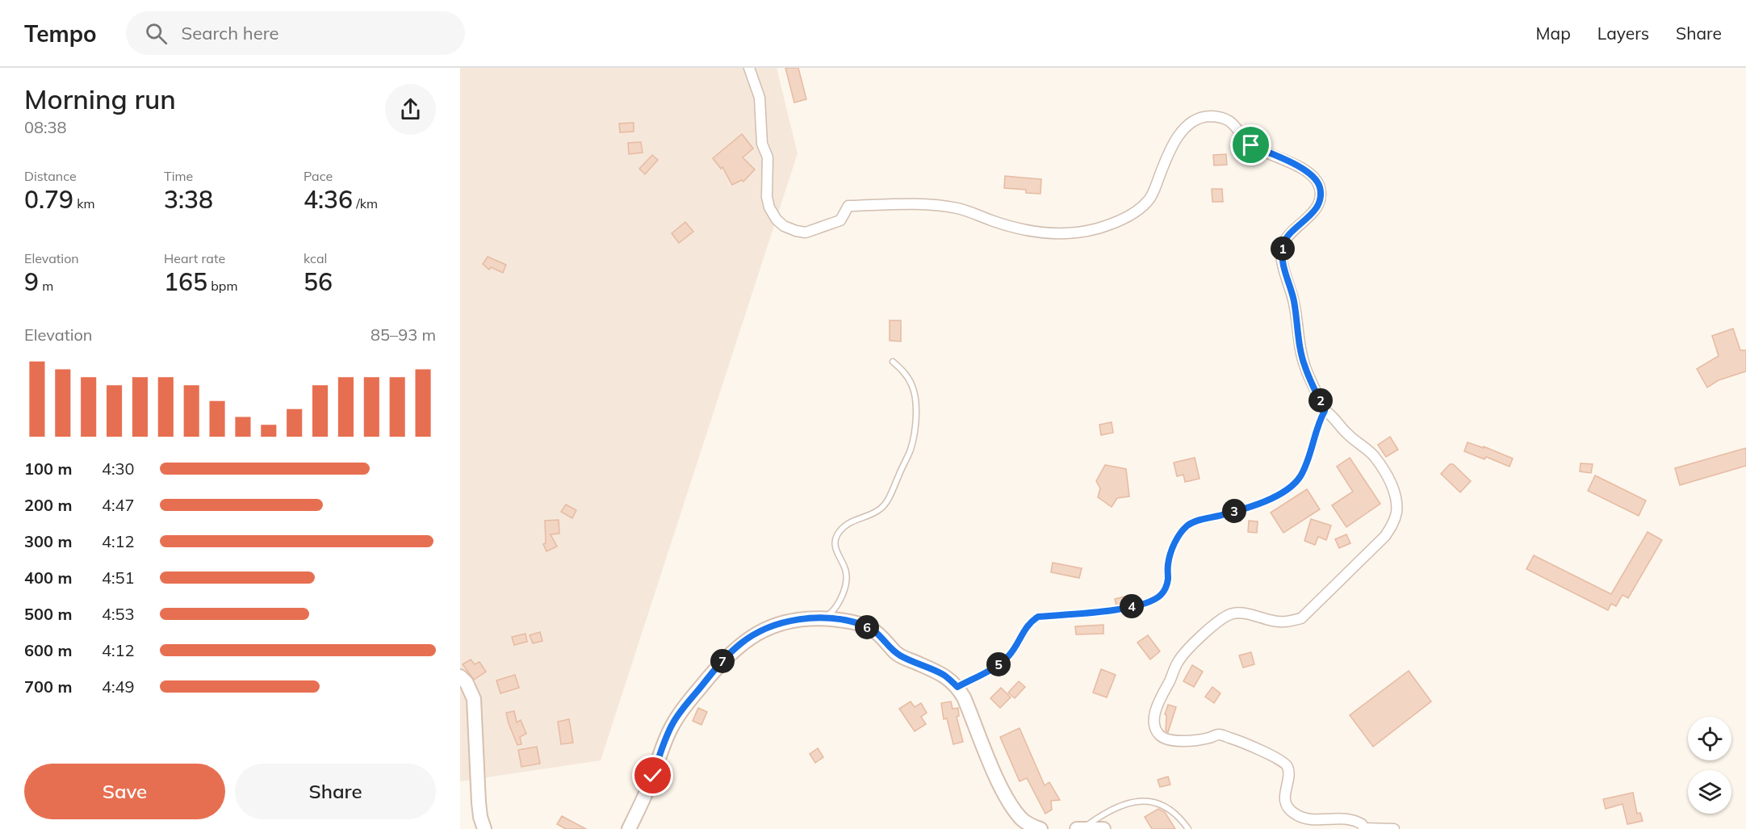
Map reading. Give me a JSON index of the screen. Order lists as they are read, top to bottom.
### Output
{
  "page": {
    "header": "Tempo",
    "search": "Search here",
    "nav": ["Map", "Layers", "Share"],
    "heading": ["Morning run", "08:38"],
    "stats": [
      ["Distance", "0.79 km"],
      ["Time", "3:38"],
      ["Pace", "4:36 /km"],
      ["Elevation", "9 m"],
      ["Heart rate", "165 bpm"],
      ["kcal", "56"]
    ],
    "pins": [
      "1",
      "2",
      "3",
      "4",
      "6",
      "7",
      "5"
    ],
    "chart": ["Elevation", "85–93 m"],
    "list": [
      {
        "name": "100 m",
        "note": "4:30"
      },
      {
        "name": "200 m",
        "note": "4:47"
      },
      {
        "name": "300 m",
        "note": "4:12"
      },
      {
        "name": "400 m",
        "note": "4:51"
      },
      {
        "name": "500 m",
        "note": "4:53"
      },
      {
        "name": "600 m",
        "note": "4:12"
      },
      {
        "name": "700 m",
        "note": "4:49"
      }
    ],
    "buttons": ["Save", "Share"]
  }
}
